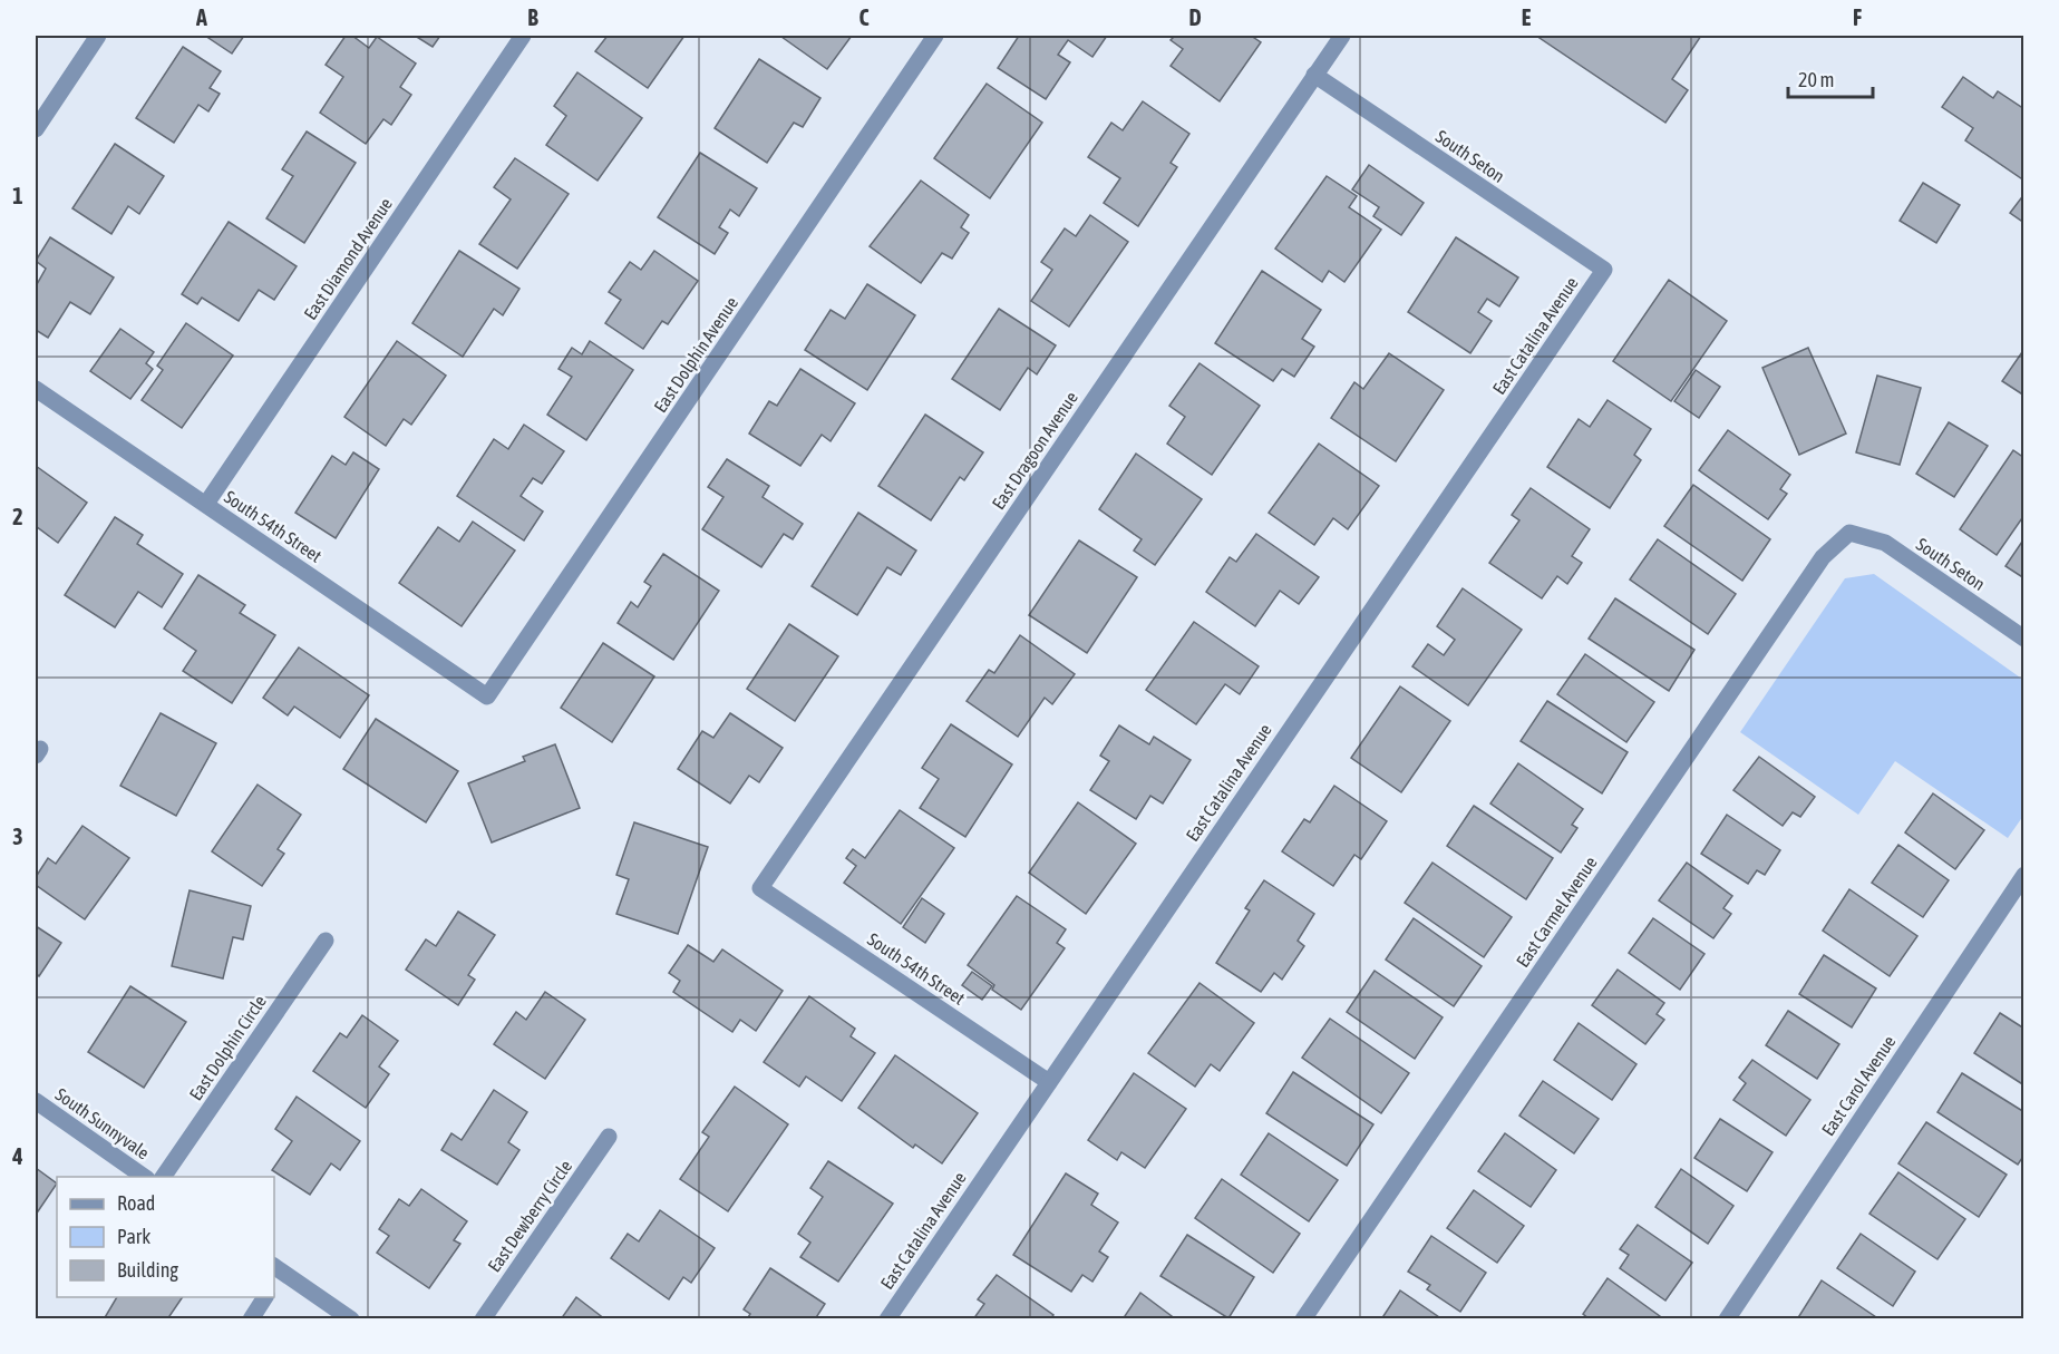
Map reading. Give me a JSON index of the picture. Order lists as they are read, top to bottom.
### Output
{
  "streets": {
    "street": [
      "South Seton",
      "East Diamond Avenue",
      "East Catalina Avenue",
      "East Dolphin Avenue",
      "East Dragoon Avenue",
      "South 54th Street",
      "East Carmel Avenue",
      "East Dolphin Circle",
      "East Carol Avenue",
      "South Sunnyvale",
      "East Dewberry Circle"
    ]
  },
  "crossings": [
    ["South Seton", "East Catalina Avenue"],
    ["South Seton", "East Dragoon Avenue"],
    ["South Seton", "East Carmel Avenue"],
    ["East Diamond Avenue", "South 54th Street"],
    ["East Catalina Avenue", "South 54th Street"],
    ["East Dolphin Avenue", "South 54th Street"],
    ["East Dragoon Avenue", "South 54th Street"]
  ],
  "legend": ["Road", "Park", "Building"],
  "scale_bar": "20 m",
  "grid": {
    "columns": [
      "A",
      "B",
      "C",
      "D",
      "E",
      "F"
    ],
    "rows": [
      "1",
      "2",
      "3",
      "4"
    ]
  }
}
